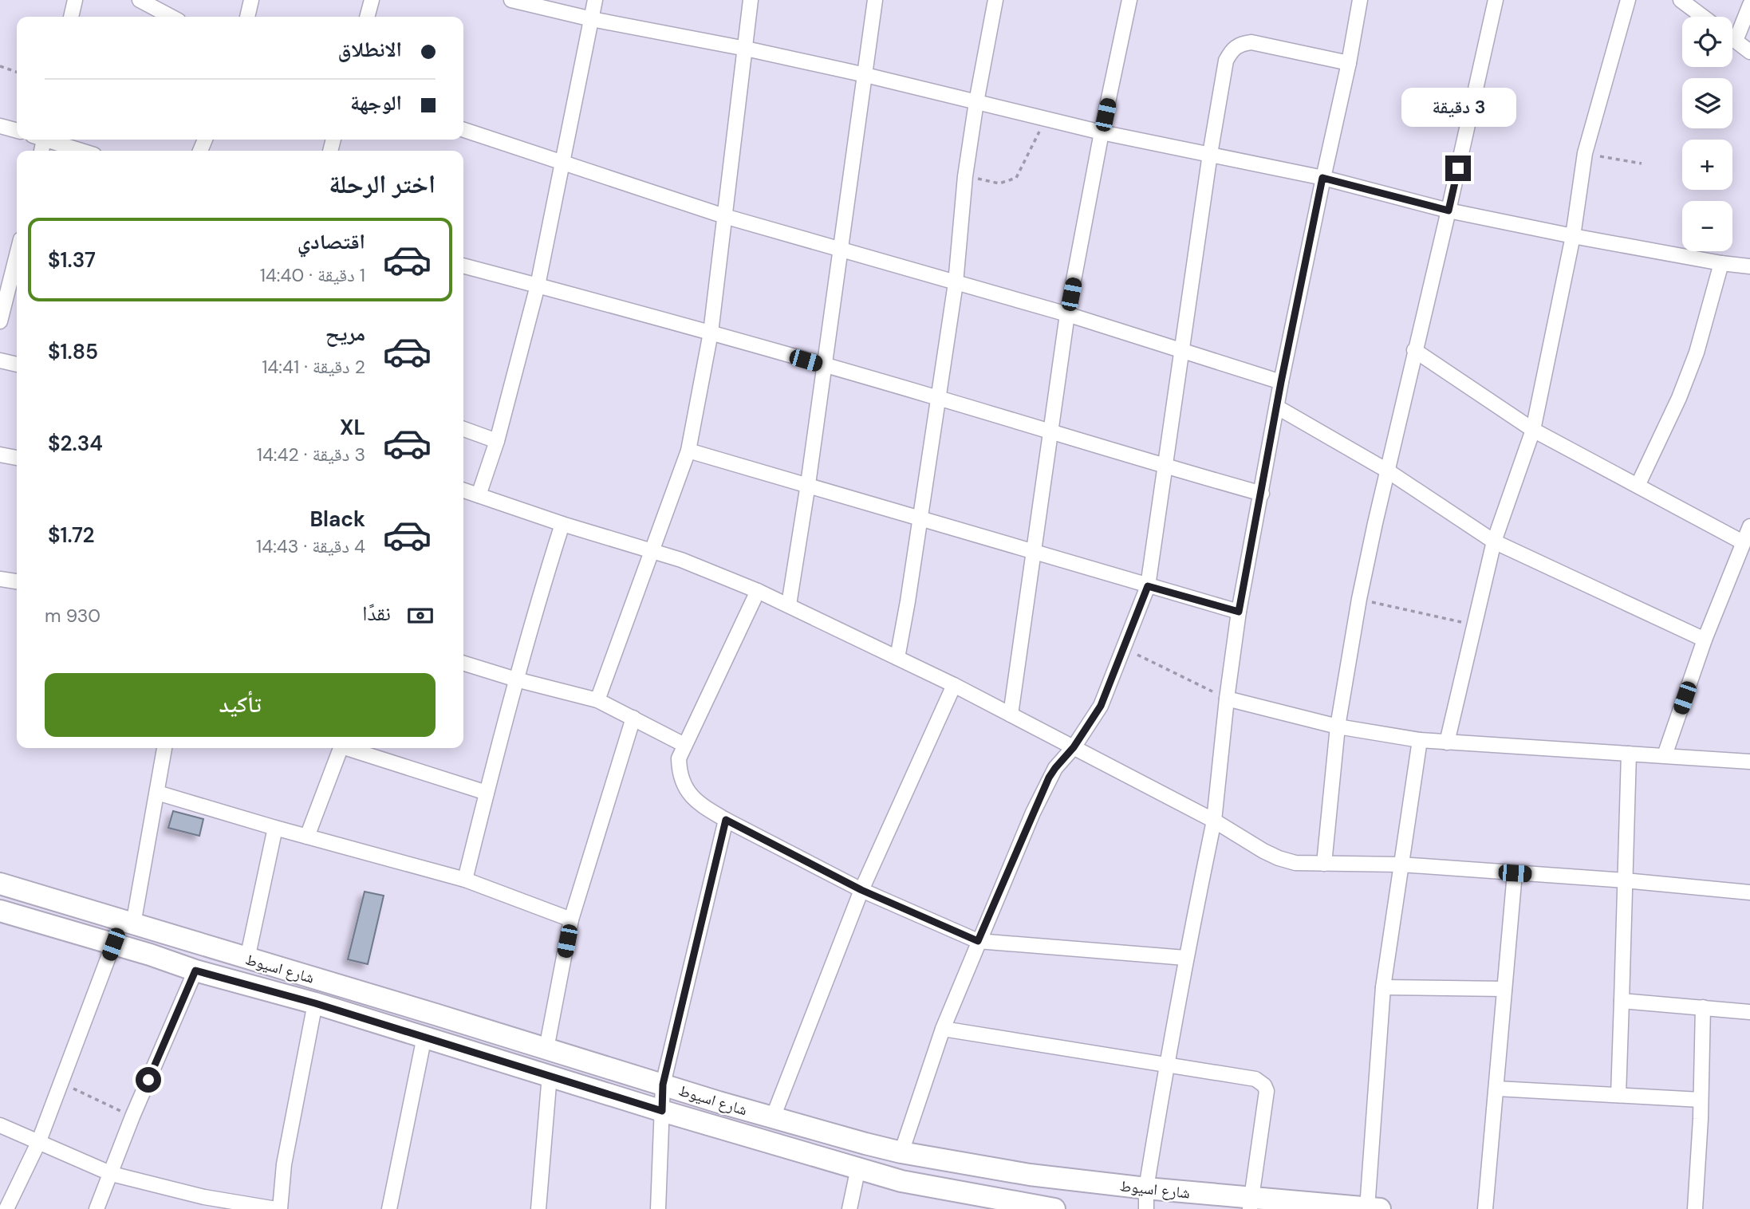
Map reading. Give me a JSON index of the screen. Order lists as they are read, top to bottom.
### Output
{
  "streets": {
    "street": ["شارع اسيوط"]
  },
  "page": {
    "map_buttons": ["+", "−"],
    "banner": ["الانطلاق", "الوجهة"],
    "bubble": "3 دقيقة",
    "heading": "اختر الرحلة",
    "list": [
      {
        "name": "اقتصادي",
        "note": "1 دقيقة · 14:40",
        "value": "$1.37"
      },
      {
        "name": "مريح",
        "note": "2 دقيقة · 14:41",
        "value": "$1.85"
      },
      {
        "name": "XL",
        "note": "3 دقيقة · 14:42",
        "value": "$2.34"
      },
      {
        "name": "Black",
        "note": "4 دقيقة · 14:43",
        "value": "$1.72"
      }
    ],
    "pay": ["نقدًا", "930 m"],
    "buttons": "تأكيد"
  }
}
